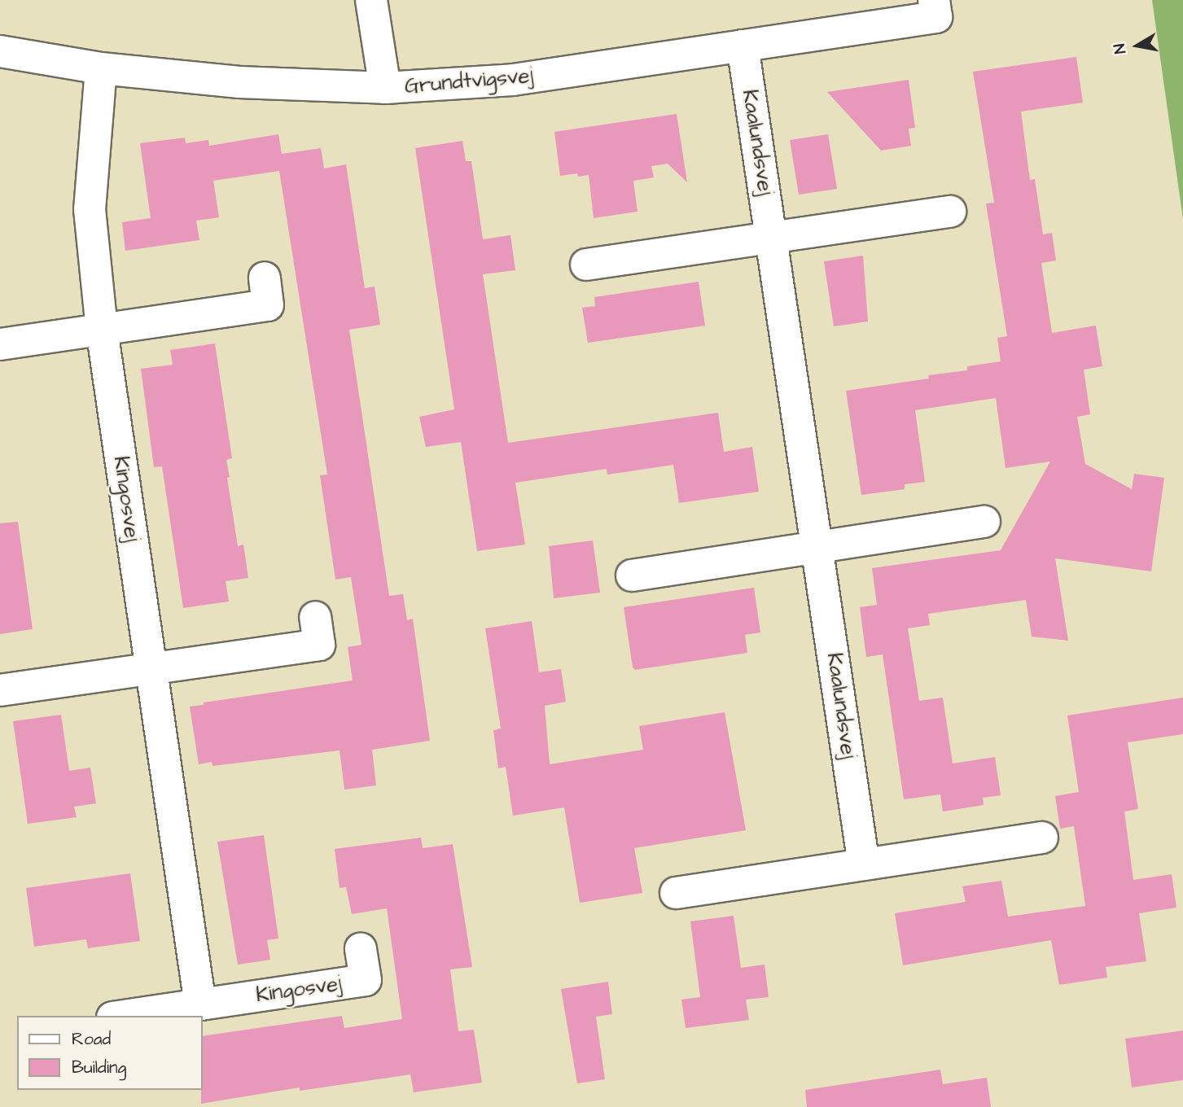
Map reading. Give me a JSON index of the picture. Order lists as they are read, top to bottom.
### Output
{
  "streets": {
    "street": ["Grundtvigsvej", "Kaalundsvej", "Kingosvej"]
  },
  "crossings": [
    ["Grundtvigsvej", "Kaalundsvej"],
    ["Grundtvigsvej", "Kingosvej"]
  ],
  "legend": ["Road", "Building"],
  "north": "left"
}
